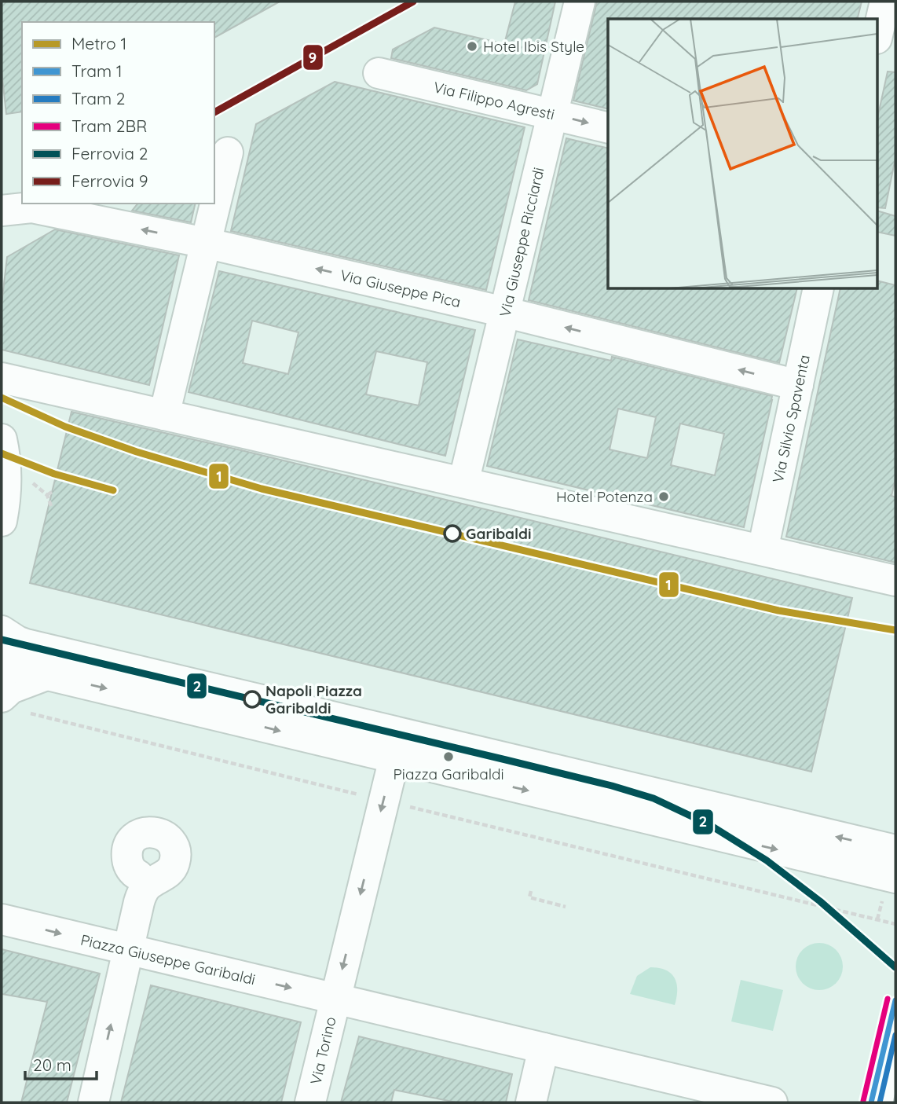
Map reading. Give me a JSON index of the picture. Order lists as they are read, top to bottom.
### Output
{
  "streets": {
    "street": [
      "Via Filippo Agresti",
      "Via Giuseppe Ricciardi",
      "Via Giuseppe Pica",
      "Via Silvio Spaventa",
      "Piazza Giuseppe Garibaldi",
      "Via Torino"
    ]
  },
  "crossings": [
    ["Via Filippo Agresti", "Via Giuseppe Ricciardi"],
    ["Via Giuseppe Ricciardi", "Via Giuseppe Pica"],
    ["Via Giuseppe Pica", "Via Silvio Spaventa"],
    ["Piazza Giuseppe Garibaldi", "Via Torino"]
  ],
  "one_way": ["Via Torino"],
  "places": [
    "Hotel Ibis Style",
    "Hotel Potenza",
    "Garibaldi",
    "Napoli Piazza Garibaldi",
    "Piazza Garibaldi"
  ],
  "lines": [
    "rail line 9",
    "metro line 1",
    "rail line 2",
    "tram line 2BR",
    "tram line 1",
    "tram line 2"
  ],
  "legend": [
    "Metro 1",
    "Tram 1",
    "Tram 2",
    "Tram 2BR",
    "Ferrovia 2",
    "Ferrovia 9"
  ],
  "scale_bar": "20 m"
}
